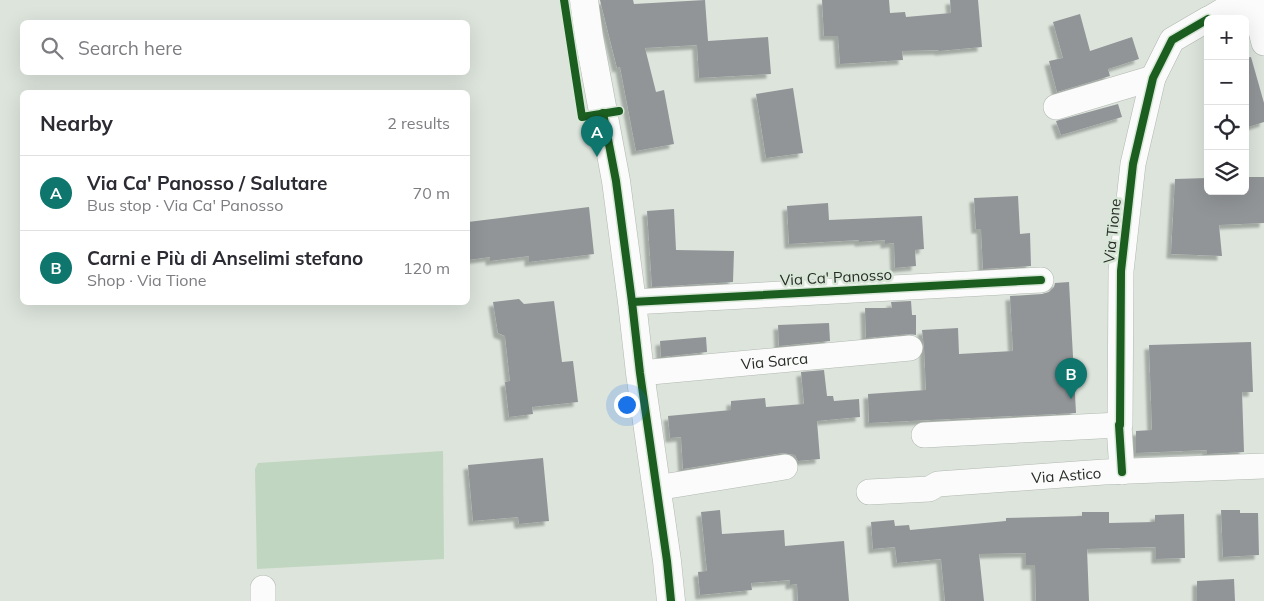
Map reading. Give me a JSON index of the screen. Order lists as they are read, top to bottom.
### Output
{
  "streets": {
    "street": [
      "Via Tione",
      "Via Ca' Panosso",
      "Via Sarca",
      "Via Astico"
    ]
  },
  "crossings": [
    ["Via Tione", "Via Astico"]
  ],
  "page": {
    "map_buttons": ["+", "−"],
    "search": "Search here",
    "heading": ["Nearby", "2 results"],
    "pins": ["A", "B"],
    "list": [
      {
        "mark": "A",
        "name": "Via Ca' Panosso / Salutare",
        "note": "Bus stop · Via Ca' Panosso",
        "value": "70 m"
      },
      {
        "mark": "B",
        "name": "Carni e Più di Anselimi stefano",
        "note": "Shop · Via Tione",
        "value": "120 m"
      }
    ]
  }
}
